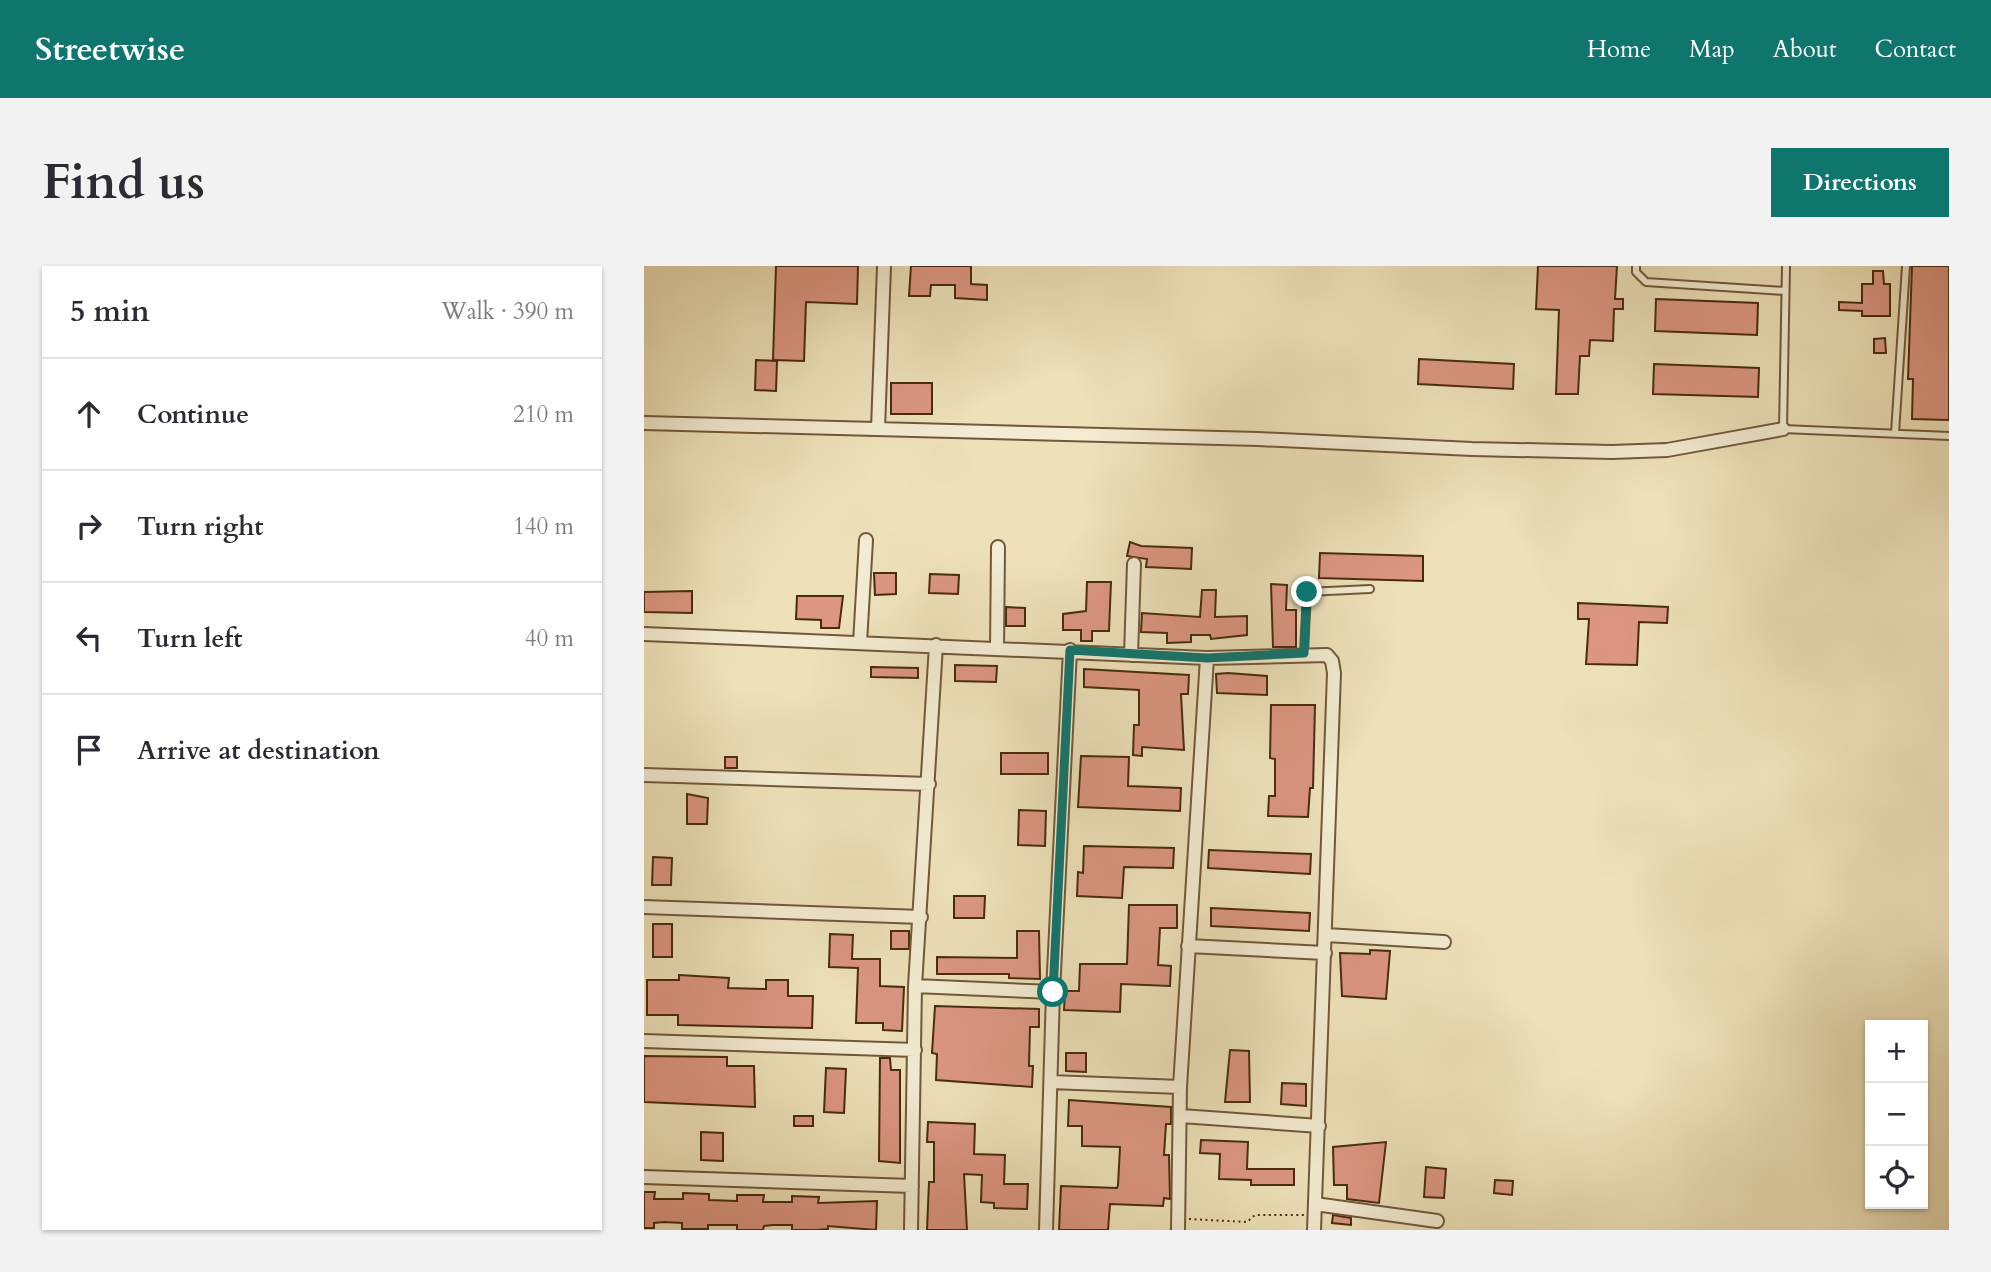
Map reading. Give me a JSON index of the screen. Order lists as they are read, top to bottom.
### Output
{
  "page": {
    "header": "Streetwise",
    "nav": [
      "Home",
      "Map",
      "About",
      "Contact"
    ],
    "buttons": "Directions",
    "title": "Find us",
    "heading": ["5 min", "Walk · 390 m"],
    "list": [
      ["Continue", "210 m"],
      ["Turn right", "140 m"],
      ["Turn left", "40 m"],
      "Arrive at destination"
    ],
    "map_buttons": ["+", "−"]
  }
}
